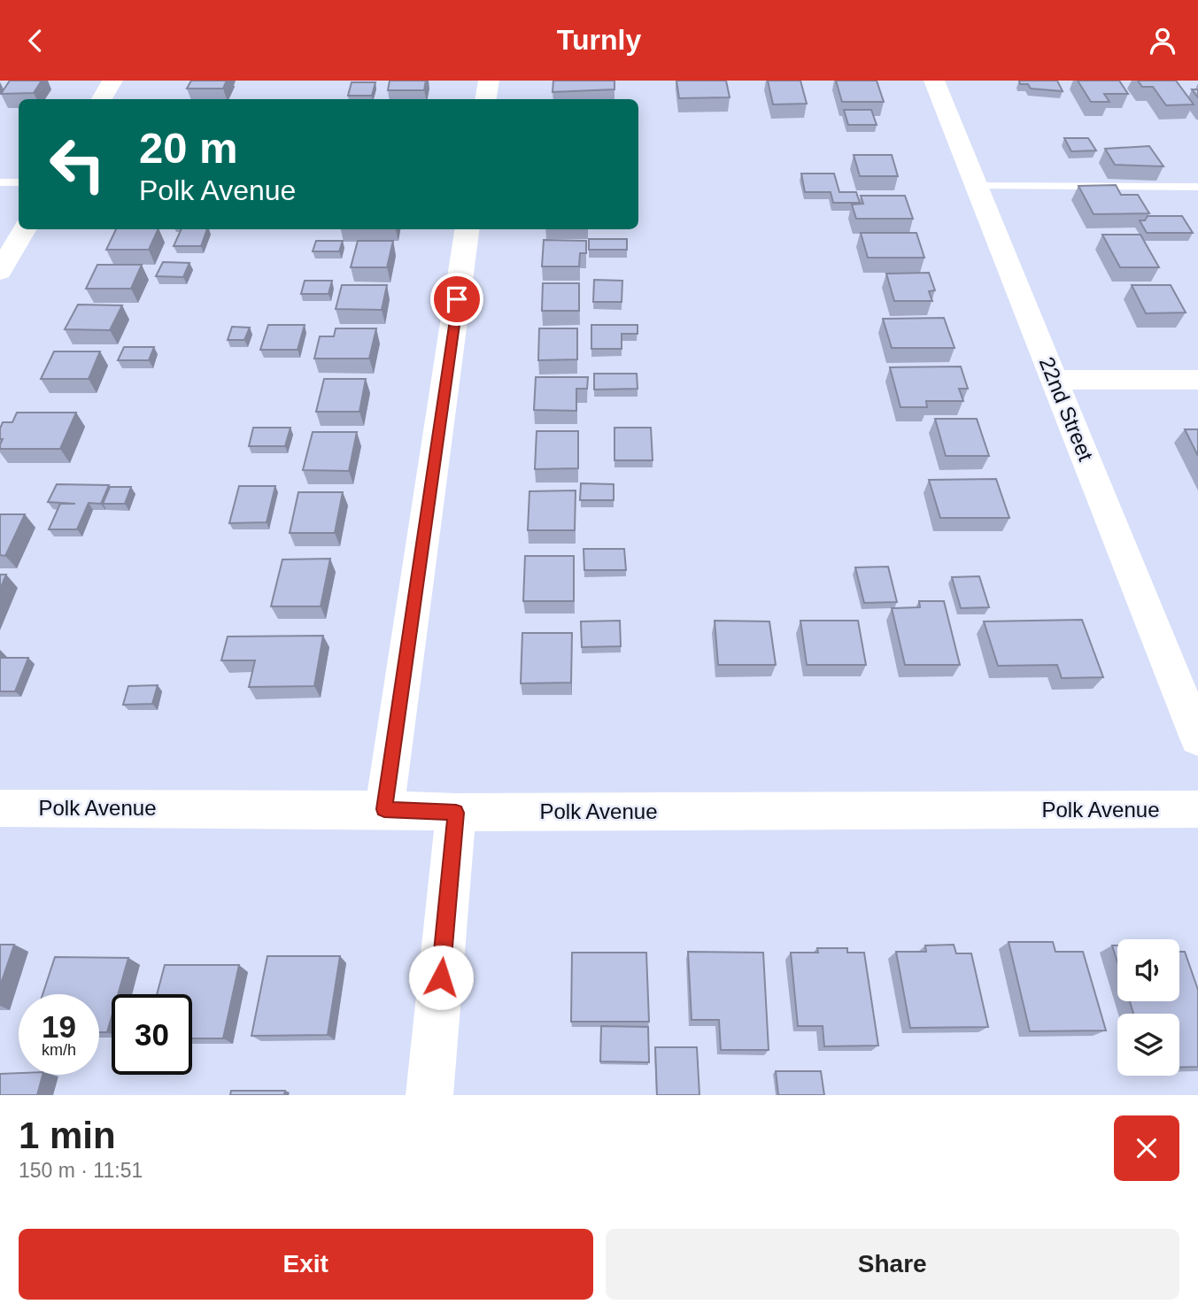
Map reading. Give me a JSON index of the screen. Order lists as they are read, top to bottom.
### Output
{
  "streets": {
    "street": ["22nd Street", "Polk Avenue"]
  },
  "page": {
    "header": "Turnly",
    "turn": ["20 m", "Polk Avenue"],
    "speed": "19 km/h",
    "limit": "30",
    "heading": ["1 min", "150 m · 11:51"],
    "buttons": ["Exit", "Share"]
  }
}
